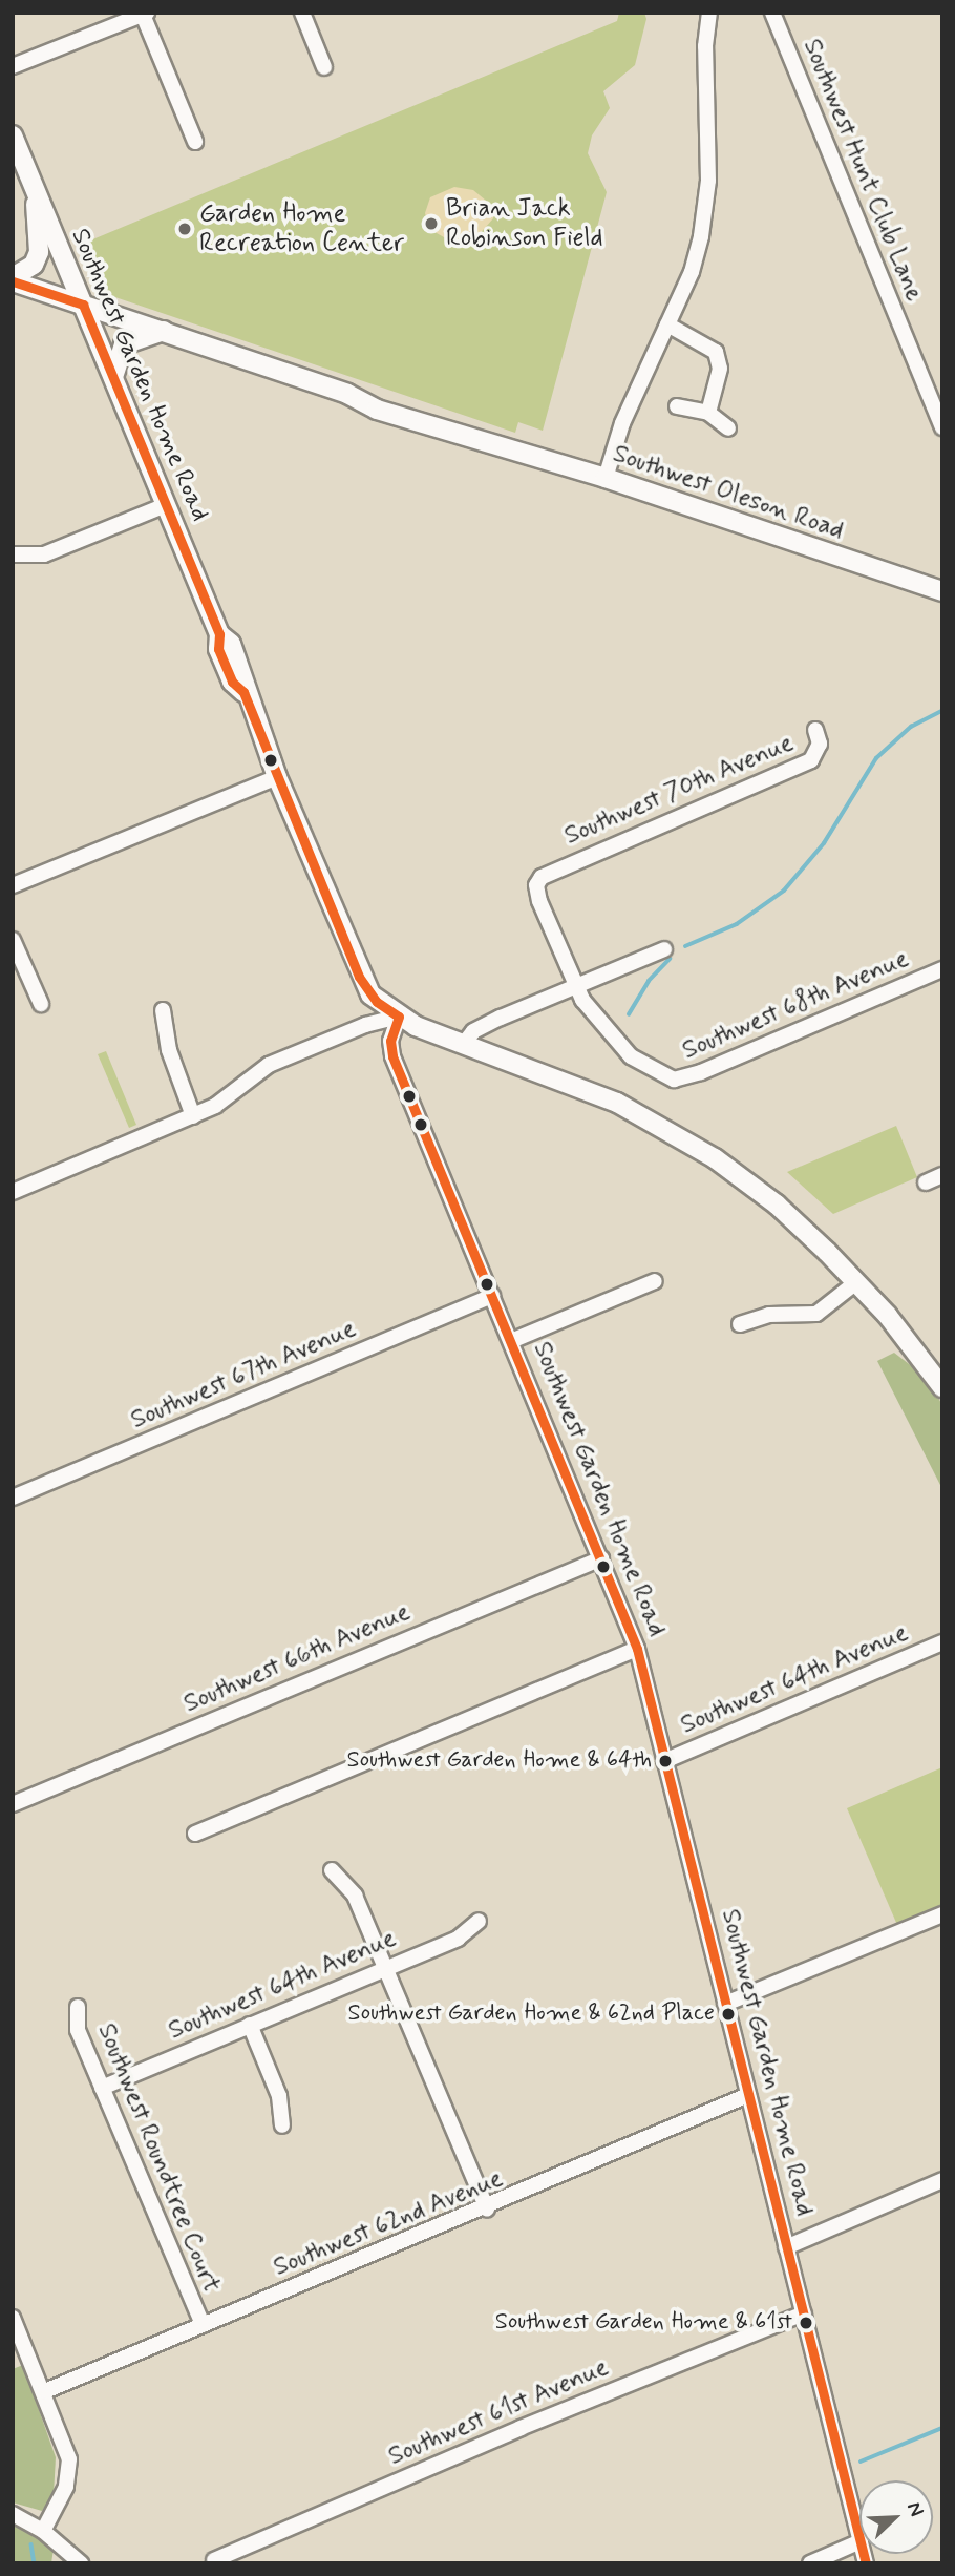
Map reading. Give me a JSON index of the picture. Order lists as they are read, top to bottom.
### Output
{
  "streets": {
    "main road": ["Southwest Garden Home Road", "Southwest Oleson Road"],
    "street": [
      "Southwest Hunt Club Lane",
      "Southwest 70th Avenue",
      "Southwest 68th Avenue",
      "Southwest 67th Avenue",
      "Southwest 66th Avenue",
      "Southwest 64th Avenue",
      "Southwest Roundtree Court",
      "Southwest 62nd Avenue",
      "Southwest 61st Avenue"
    ]
  },
  "crossings": [
    ["Southwest Garden Home Road", "Southwest Oleson Road"],
    ["Southwest Garden Home Road", "Southwest 67th Avenue"],
    ["Southwest Garden Home Road", "Southwest 66th Avenue"],
    ["Southwest Garden Home Road", "Southwest 64th Avenue"],
    ["Southwest Garden Home Road", "Southwest 62nd Avenue"],
    ["Southwest Garden Home Road", "Southwest 61st Avenue"],
    ["Southwest 70th Avenue", "Southwest 68th Avenue"],
    ["Southwest 64th Avenue", "Southwest Roundtree Court"],
    ["Southwest Roundtree Court", "Southwest 62nd Avenue"]
  ],
  "places": [
    "Brian Jack Robinson Field",
    "Garden Home Recreation Center",
    "Southwest Garden Home & 64th",
    "Southwest Garden Home & 62nd Place",
    "Southwest Garden Home & 61st"
  ],
  "north": "top right"
}
